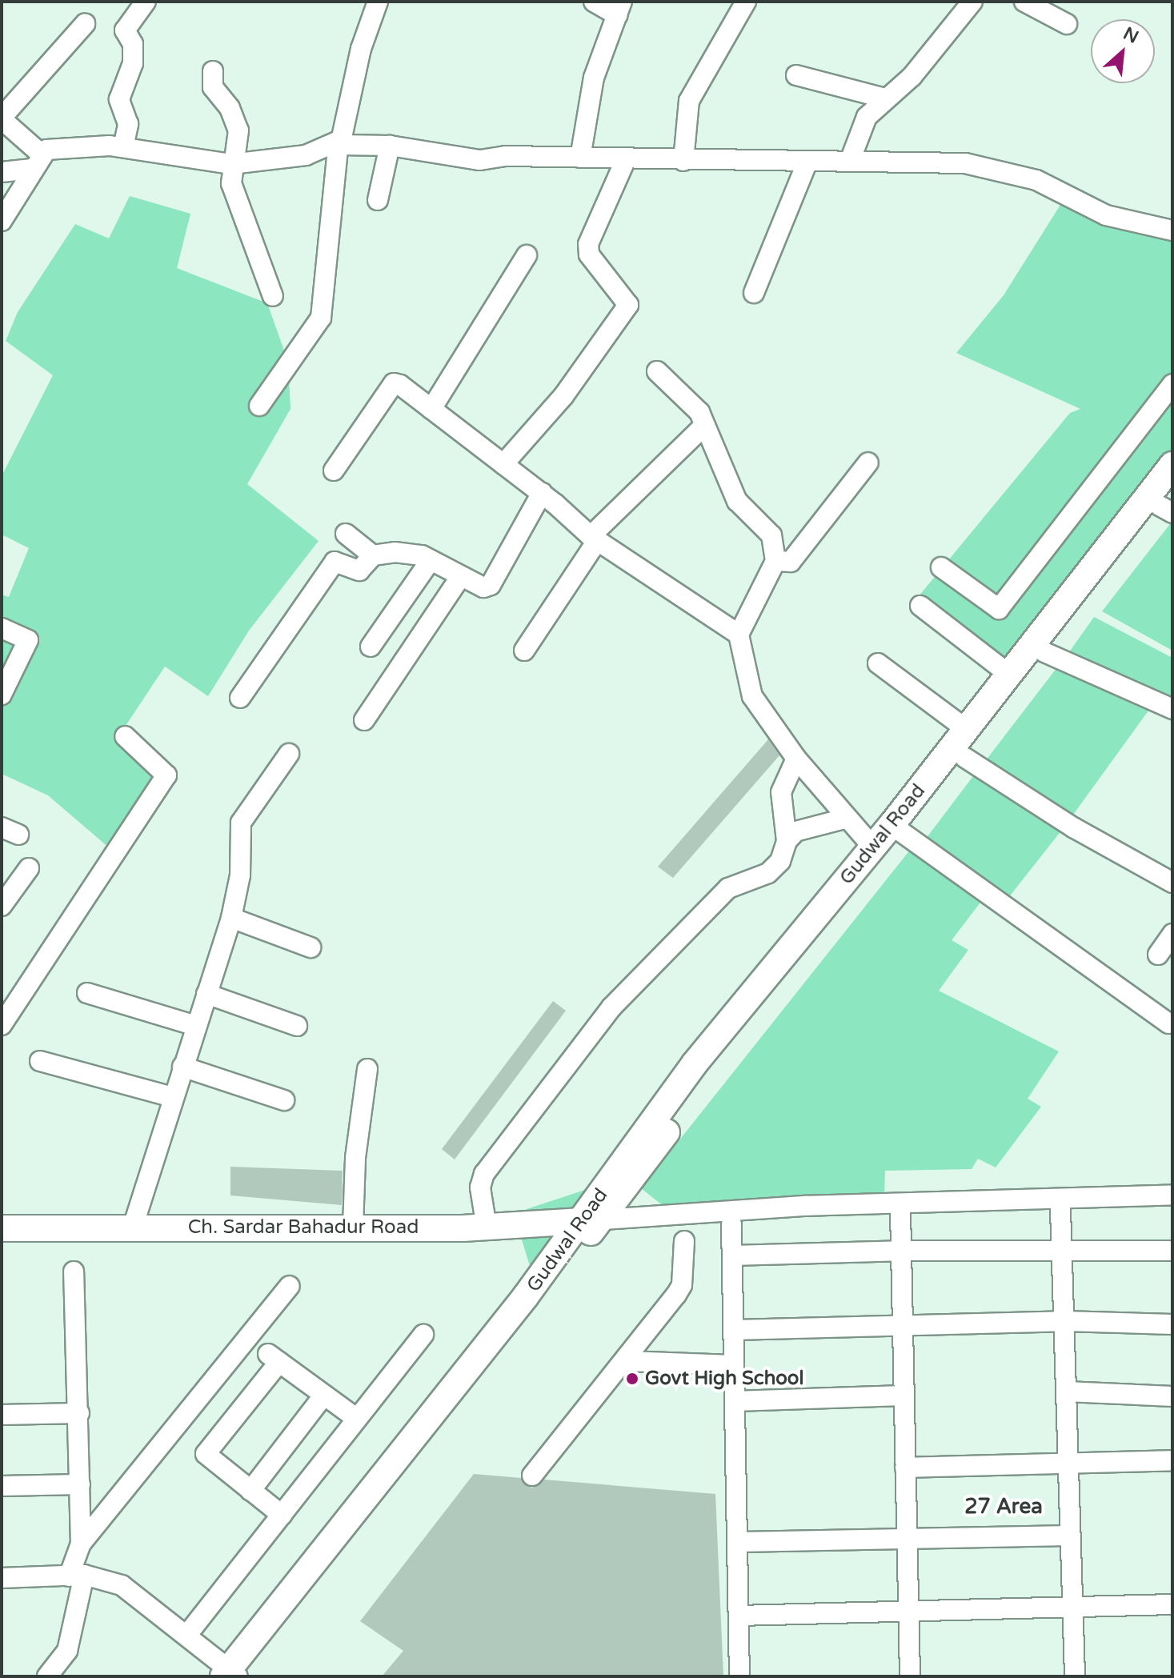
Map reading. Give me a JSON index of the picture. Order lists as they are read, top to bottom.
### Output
{
  "streets": {
    "main road": ["Gudwal Road", "Ch. Sardar Bahadur Road"]
  },
  "crossings": [
    ["Gudwal Road", "Ch. Sardar Bahadur Road"]
  ],
  "districts": ["27 Area"],
  "places": ["Govt High School"],
  "north": "top right"
}
